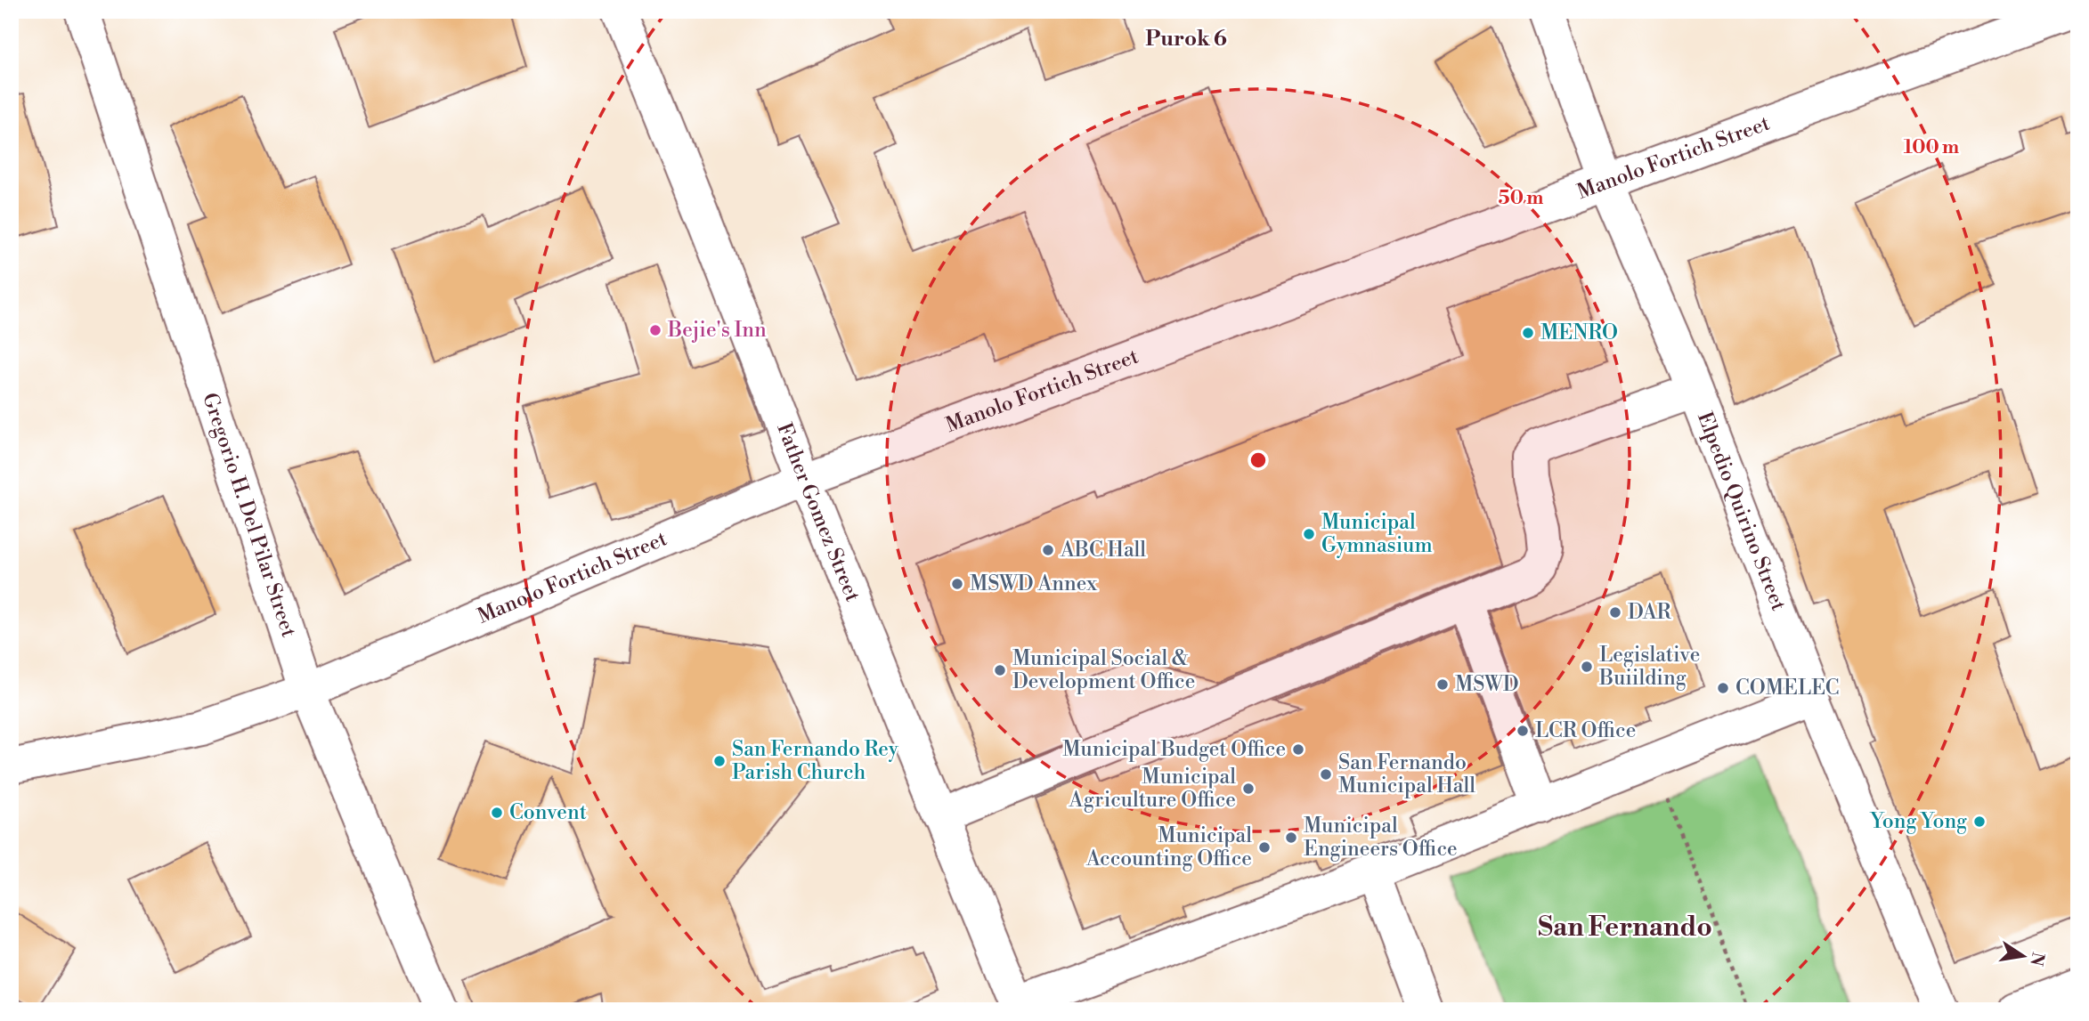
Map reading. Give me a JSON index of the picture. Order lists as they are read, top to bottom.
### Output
{
  "streets": {
    "main road": [
      "Manolo Fortich Street",
      "Father Gomez Street",
      "Elpedio Quirino Street",
      "Gregorio H. Del Pilar Street"
    ]
  },
  "crossings": [
    ["Manolo Fortich Street", "Father Gomez Street"],
    ["Manolo Fortich Street", "Elpedio Quirino Street"],
    ["Manolo Fortich Street", "Gregorio H. Del Pilar Street"]
  ],
  "districts": ["Purok 6", "San Fernando"],
  "places": [
    "Bejie's Inn",
    "MENRO",
    "Municipal Gymnasium",
    "ABC Hall",
    "MSWD Annex",
    "DAR",
    "Legislative Buiilding",
    "Municipal Social & Development Office",
    "MSWD",
    "COMELEC",
    "LCR Office",
    "Municipal Budget Office",
    "San Fernando Rey Parish Church",
    "San Fernando Municipal Hall",
    "Municipal Agriculture Office",
    "Convent",
    "Yong Yong",
    "Municipal Engineers Office",
    "Municipal Accounting Office"
  ],
  "north": "right",
  "rings": ["100 m", "50 m"]
}
